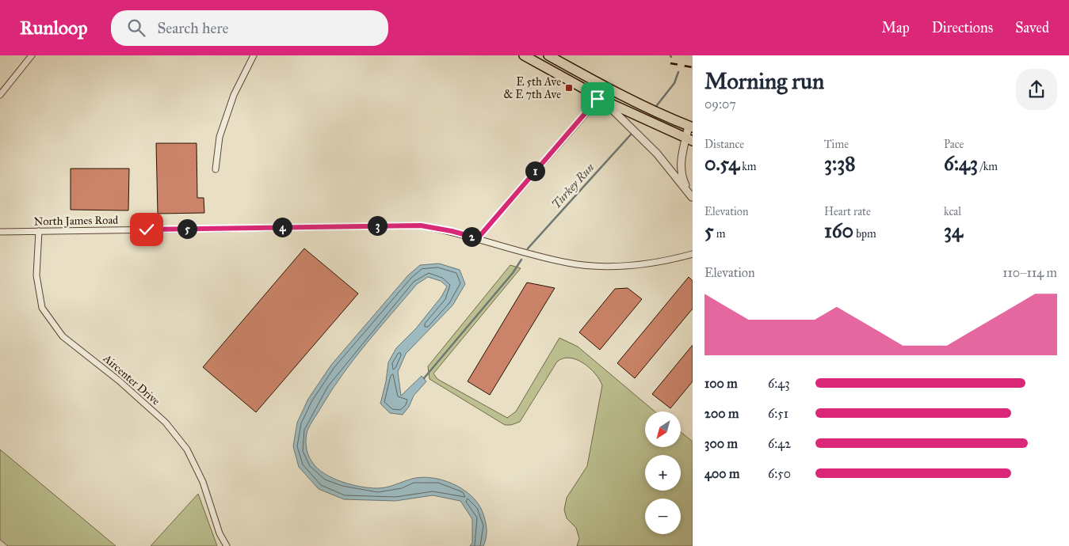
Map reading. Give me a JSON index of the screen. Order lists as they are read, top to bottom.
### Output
{
  "streets": {
    "street": ["North James Road", "Aircenter Drive"]
  },
  "crossings": [
    ["North James Road", "Aircenter Drive"]
  ],
  "water": ["Turkey Run"],
  "places": {
    "transit": ["E 5th Ave & E 7th Ave"]
  },
  "north": "bottom left",
  "page": {
    "header": "Runloop",
    "search": "Search here",
    "nav": ["Map", "Directions", "Saved"],
    "heading": ["Morning run", "09:07"],
    "stats": [
      ["Distance", "0.54 km"],
      ["Time", "3:38"],
      ["Pace", "6:43 /km"],
      ["Elevation", "5 m"],
      ["Heart rate", "160 bpm"],
      ["kcal", "34"]
    ],
    "pins": [
      "1",
      "3",
      "4",
      "5",
      "2"
    ],
    "chart": ["Elevation", "110–114 m"],
    "list": [
      {
        "name": "100 m",
        "note": "6:43"
      },
      {
        "name": "200 m",
        "note": "6:51"
      },
      {
        "name": "300 m",
        "note": "6:42"
      },
      {
        "name": "400 m",
        "note": "6:50"
      }
    ],
    "map_buttons": ["+", "−"]
  }
}
